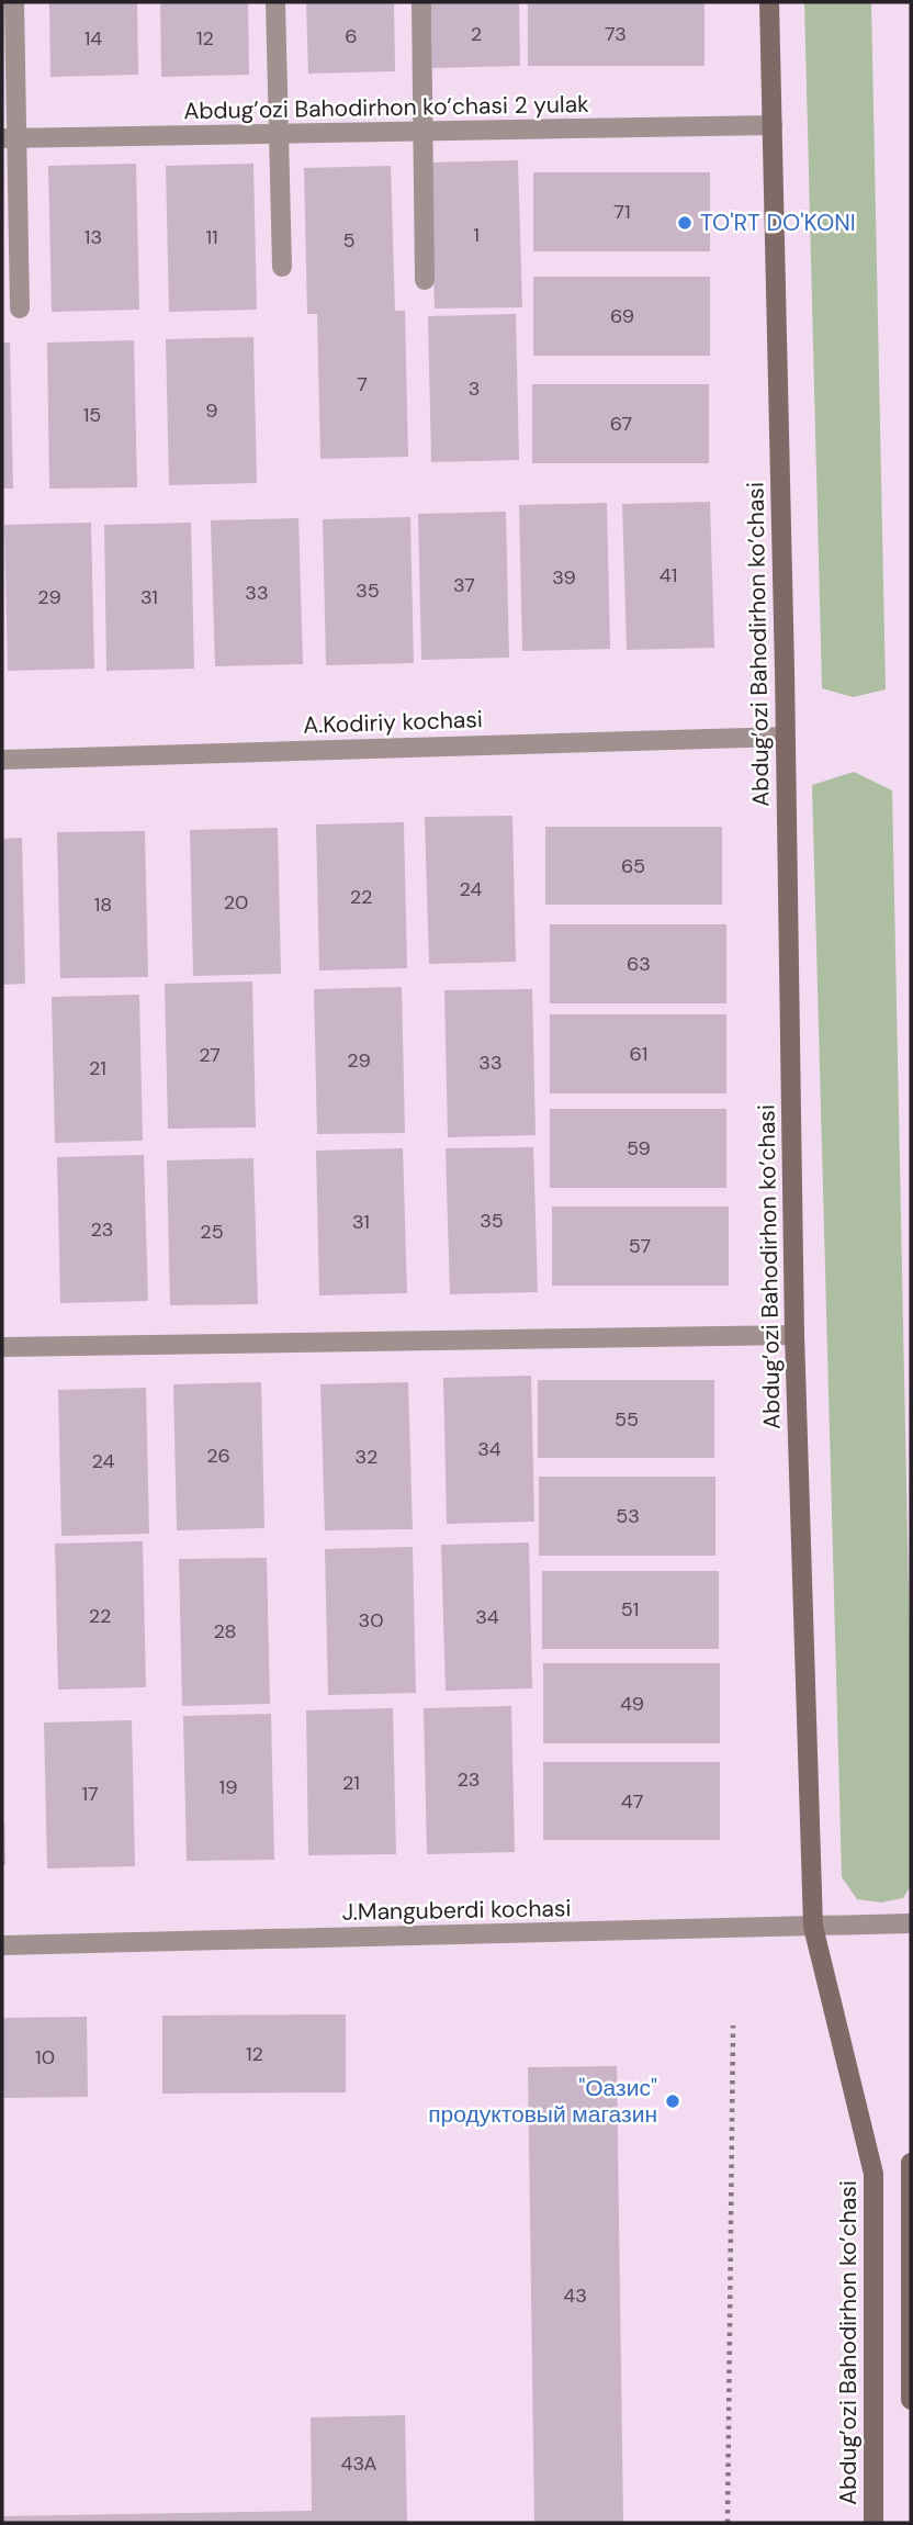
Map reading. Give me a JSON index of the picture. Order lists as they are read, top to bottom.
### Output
{
  "streets": {
    "main road": ["Abdug’ozi Bahodirhon ko’chasi"],
    "street": ["Abdug’ozi Bahodirhon ko’chasi 2 yulak", "A.Kodiriy kochasi", "J.Manguberdi kochasi"]
  },
  "crossings": [
    ["Abdug’ozi Bahodirhon ko’chasi 2 yulak", "Abdug’ozi Bahodirhon ko’chasi"],
    ["Abdug’ozi Bahodirhon ko’chasi", "A.Kodiriy kochasi"],
    ["Abdug’ozi Bahodirhon ko’chasi", "J.Manguberdi kochasi"]
  ],
  "places": ["TO'RT DO'KONI", "\"Оазис\" продуктовый магазин"],
  "house_numbers": [
    "2",
    "73",
    "6",
    "14",
    "12",
    "71",
    "1",
    "13",
    "11",
    "5",
    "69",
    "7",
    "3",
    "9",
    "15",
    "67",
    "41",
    "39",
    "37",
    "35",
    "33",
    "29",
    "31",
    "65",
    "24",
    "22",
    "20",
    "18",
    "63",
    "61",
    "27",
    "29",
    "33",
    "21",
    "59",
    "35",
    "31",
    "23",
    "25",
    "57",
    "55",
    "34",
    "26",
    "32",
    "24",
    "53",
    "51",
    "22",
    "34",
    "30",
    "28",
    "49",
    "23",
    "21",
    "19",
    "17",
    "47",
    "12",
    "10",
    "43",
    "43A"
  ]
}
